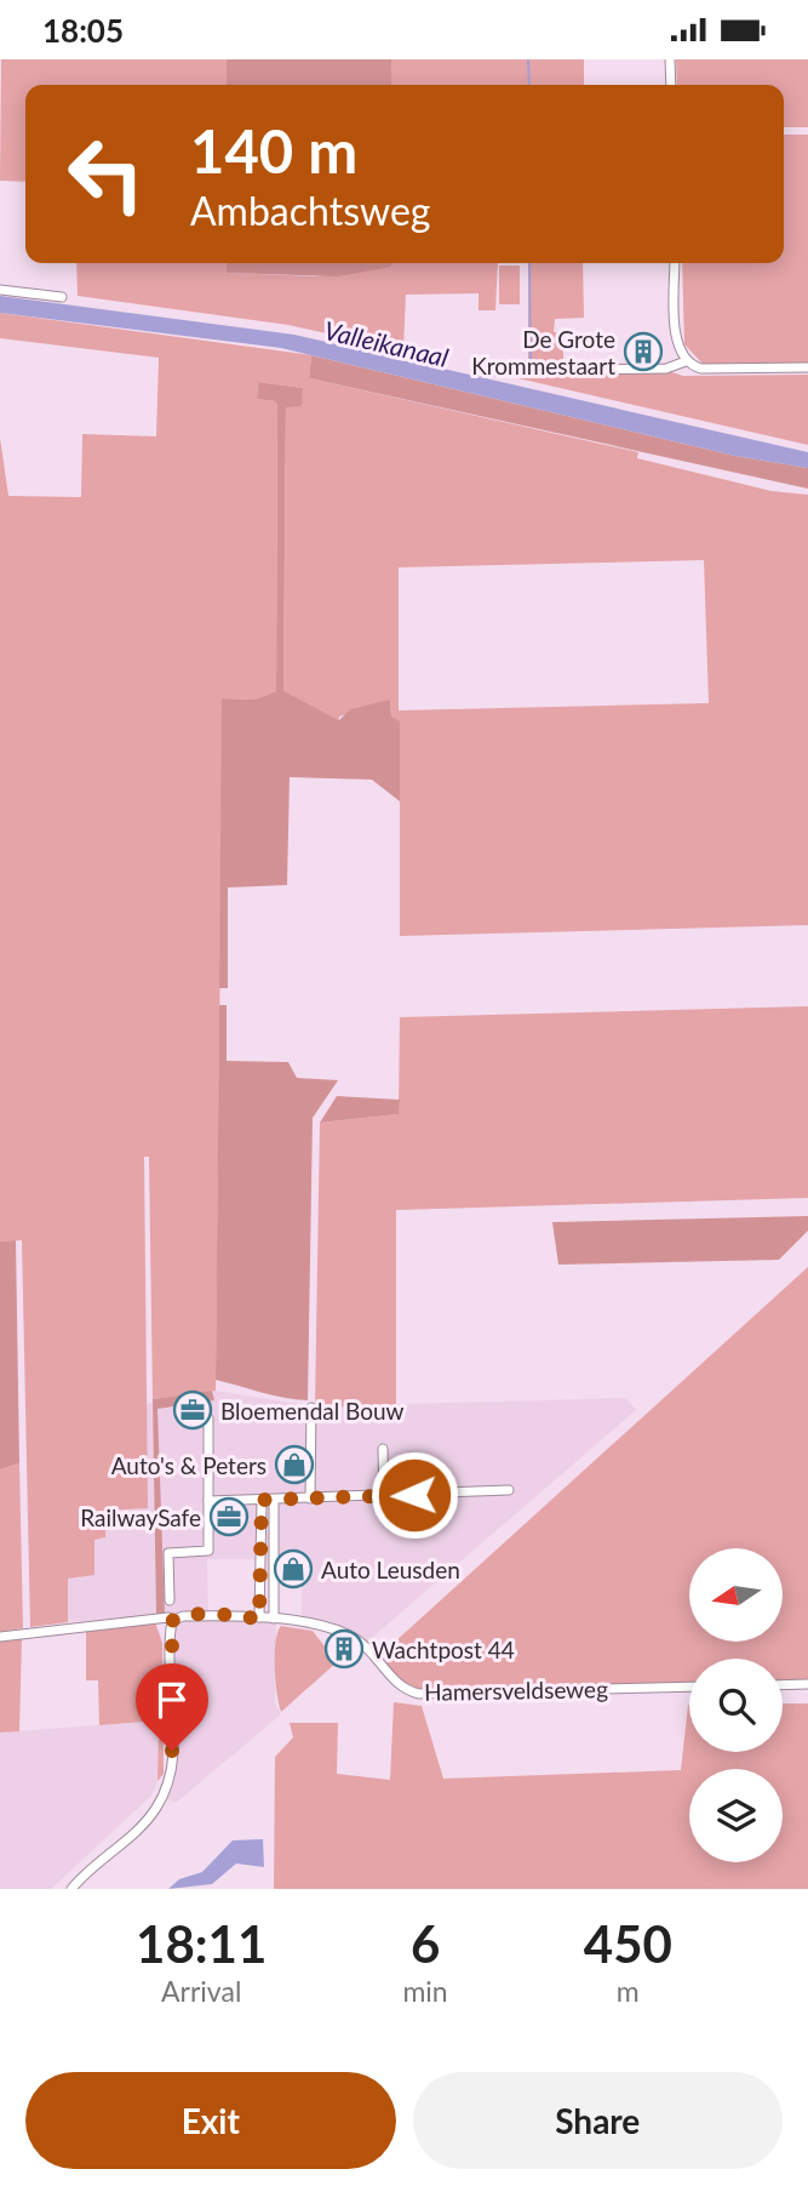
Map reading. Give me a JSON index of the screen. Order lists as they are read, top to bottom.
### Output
{
  "streets": {
    "street": ["Hamersveldseweg"]
  },
  "water": ["Valleikanaal"],
  "places": {
    "building": ["De Grote Krommestaart", "Wachtpost 44"],
    "office": ["Bloemendal Bouw", "RailwaySafe"],
    "shop": ["Auto's & Peters", "Auto Leusden"]
  },
  "north": "left",
  "page": {
    "status": "18:05",
    "turn": ["140 m", "Ambachtsweg"],
    "eta": [
      "18:11",
      "Arrival",
      "6",
      "min",
      "450",
      "m"
    ],
    "buttons": ["Exit", "Share"]
  }
}
